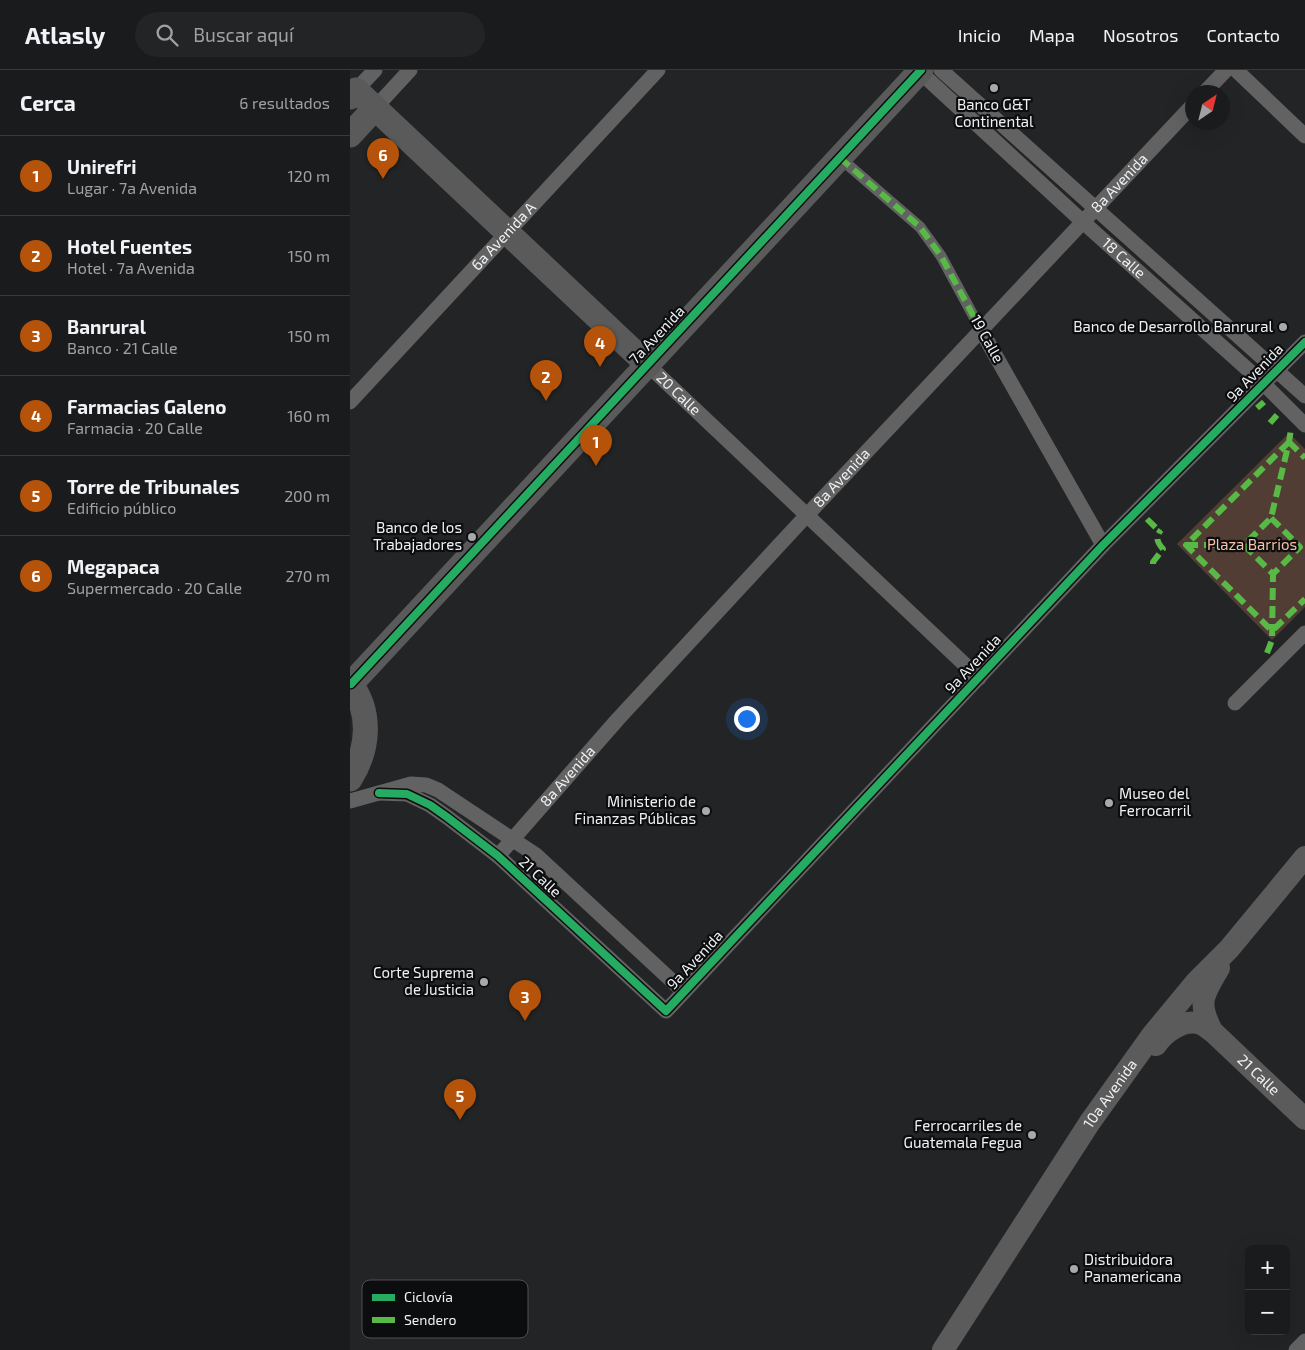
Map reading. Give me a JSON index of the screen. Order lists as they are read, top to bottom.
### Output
{
  "streets": {
    "main road": [
      "7a Avenida",
      "20 Calle",
      "21 Calle",
      "10a Avenida"
    ],
    "street": [
      "8a Avenida",
      "6a Avenida A",
      "18 Calle",
      "19 Calle",
      "9a Avenida"
    ]
  },
  "crossings": [
    ["8a Avenida", "18 Calle"],
    ["8a Avenida", "19 Calle"],
    ["8a Avenida", "20 Calle"],
    ["8a Avenida", "21 Calle"],
    ["6a Avenida A", "20 Calle"],
    ["18 Calle", "7a Avenida"],
    ["18 Calle", "9a Avenida"],
    ["7a Avenida", "19 Calle"],
    ["7a Avenida", "20 Calle"],
    ["19 Calle", "9a Avenida"],
    ["9a Avenida", "20 Calle"],
    ["9a Avenida", "21 Calle"],
    ["21 Calle", "10a Avenida"]
  ],
  "parks": ["Plaza Barrios"],
  "places": [
    "Banco G&T Continental",
    "Banco de Desarrollo Banrural",
    "Banco de los Trabajadores",
    "Museo del Ferrocarril",
    "Ministerio de Finanzas Públicas",
    "Corte Suprema de Justicia",
    "Ferrocarriles de Guatemala Fegua",
    "Distribuidora Panamericana"
  ],
  "legend": ["Ciclovía", "Sendero"],
  "north": "top right",
  "page": {
    "header": "Atlasly",
    "search": "Buscar aquí",
    "nav": [
      "Inicio",
      "Mapa",
      "Nosotros",
      "Contacto"
    ],
    "heading": ["Cerca", "6 resultados"],
    "list": [
      {
        "mark": "1",
        "name": "Unirefri",
        "note": "Lugar · 7a Avenida",
        "value": "120 m"
      },
      {
        "mark": "2",
        "name": "Hotel Fuentes",
        "note": "Hotel · 7a Avenida",
        "value": "150 m"
      },
      {
        "mark": "3",
        "name": "Banrural",
        "note": "Banco · 21 Calle",
        "value": "150 m"
      },
      {
        "mark": "4",
        "name": "Farmacias Galeno",
        "note": "Farmacia · 20 Calle",
        "value": "160 m"
      },
      {
        "mark": "5",
        "name": "Torre de Tribunales",
        "note": "Edificio público",
        "value": "200 m"
      },
      {
        "mark": "6",
        "name": "Megapaca",
        "note": "Supermercado · 20 Calle",
        "value": "270 m"
      }
    ],
    "pins": [
      "6",
      "4",
      "2",
      "1",
      "3",
      "5"
    ],
    "map_buttons": ["+", "−"]
  }
}
